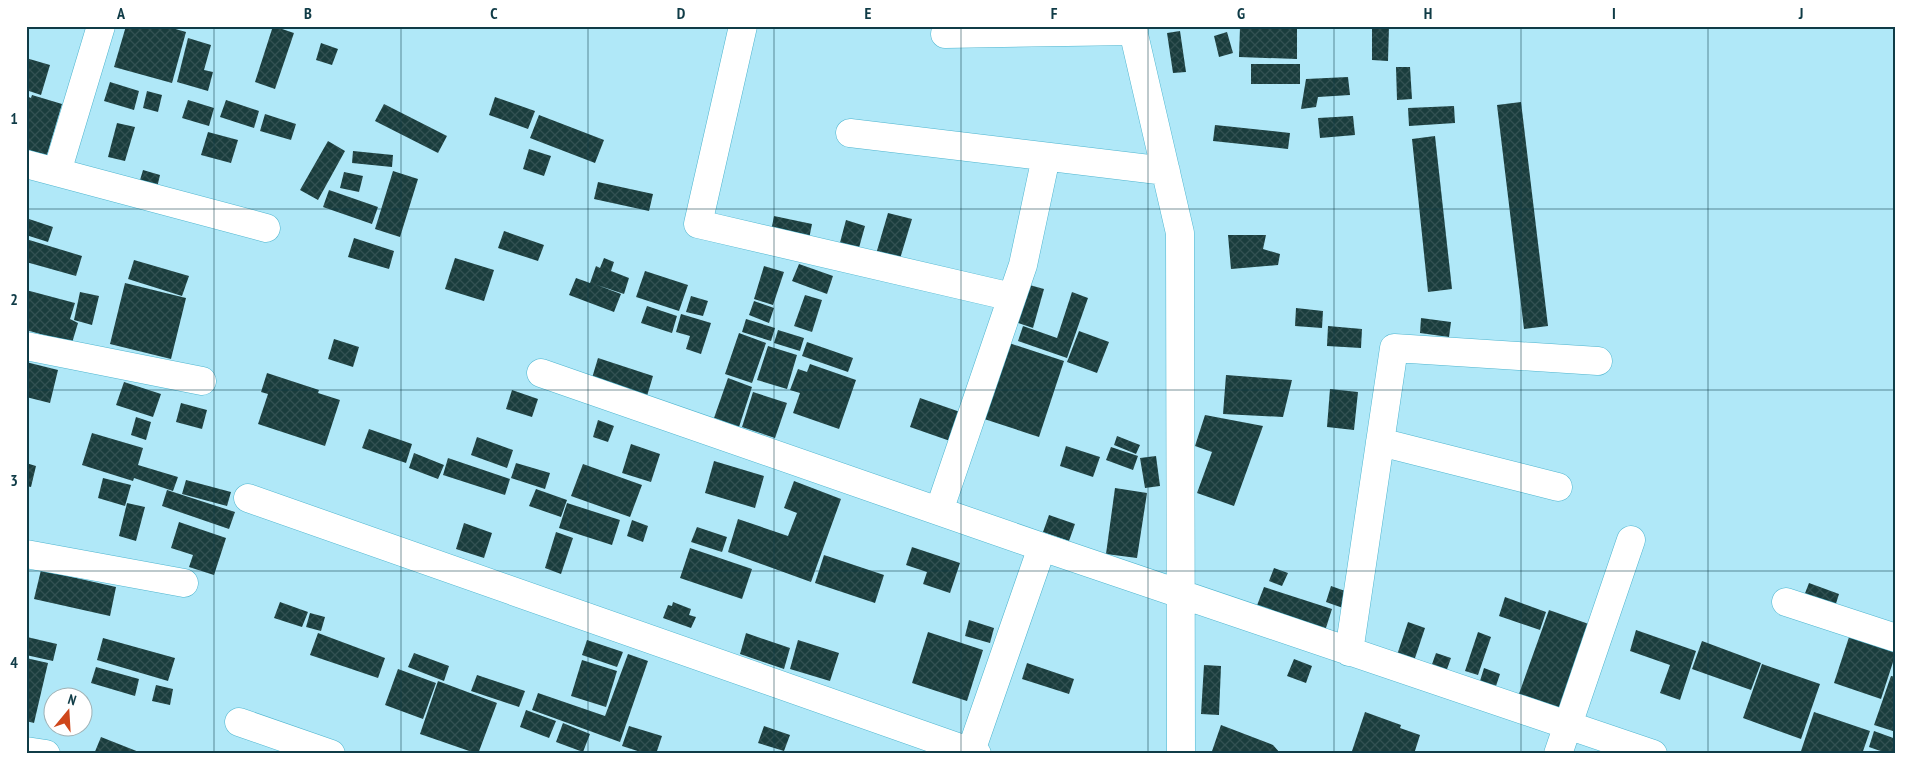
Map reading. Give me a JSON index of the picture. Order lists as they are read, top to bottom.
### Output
{
  "north": "top",
  "grid": {
    "columns": [
      "A",
      "B",
      "C",
      "D",
      "E",
      "F",
      "G",
      "H",
      "I",
      "J"
    ],
    "rows": [
      "1",
      "2",
      "3",
      "4"
    ]
  }
}
